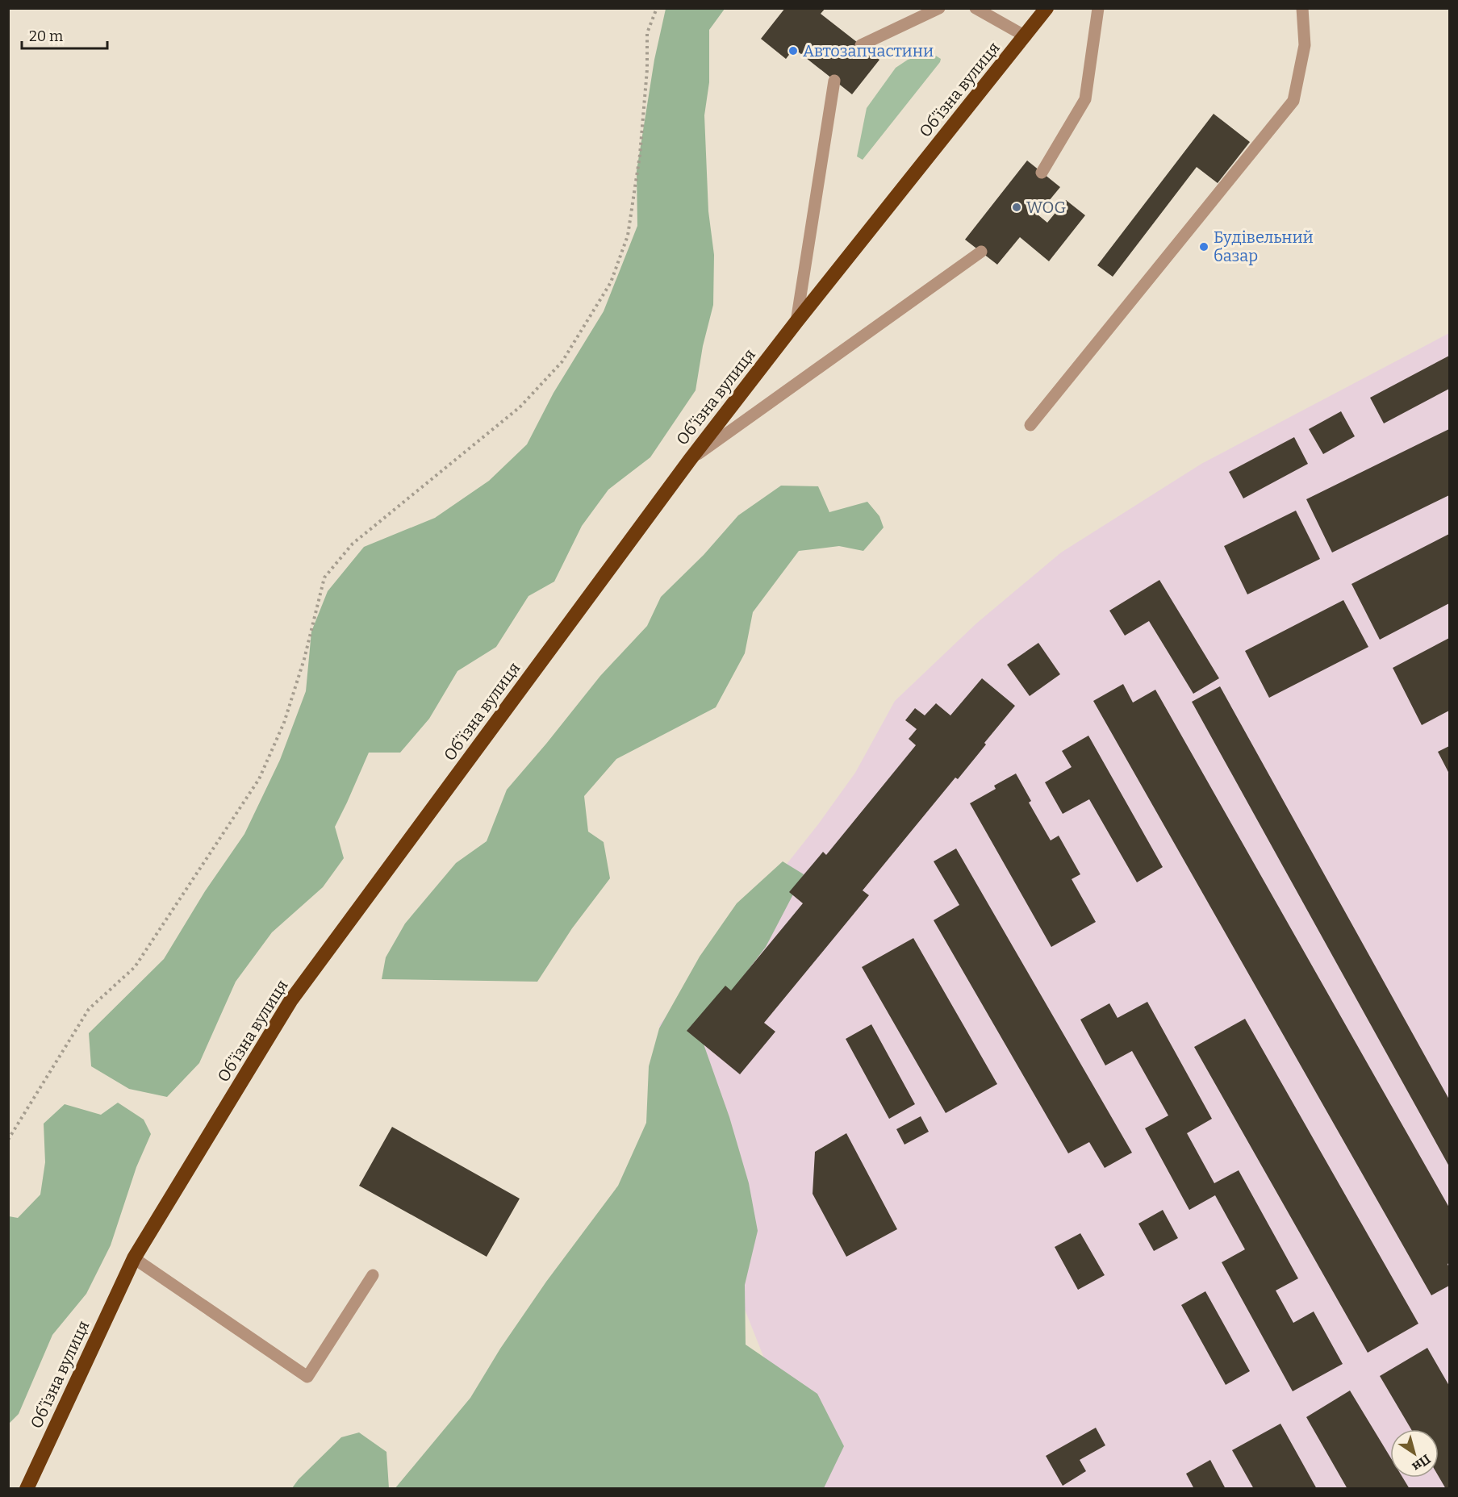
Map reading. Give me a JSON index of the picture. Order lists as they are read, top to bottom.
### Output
{
  "streets": {
    "highway": ["Обʼїзна вулиця"]
  },
  "places": ["Автозапчастини", "WOG", "Будівельний базар"],
  "scale_bar": "20 m",
  "north": "bottom right"
}
